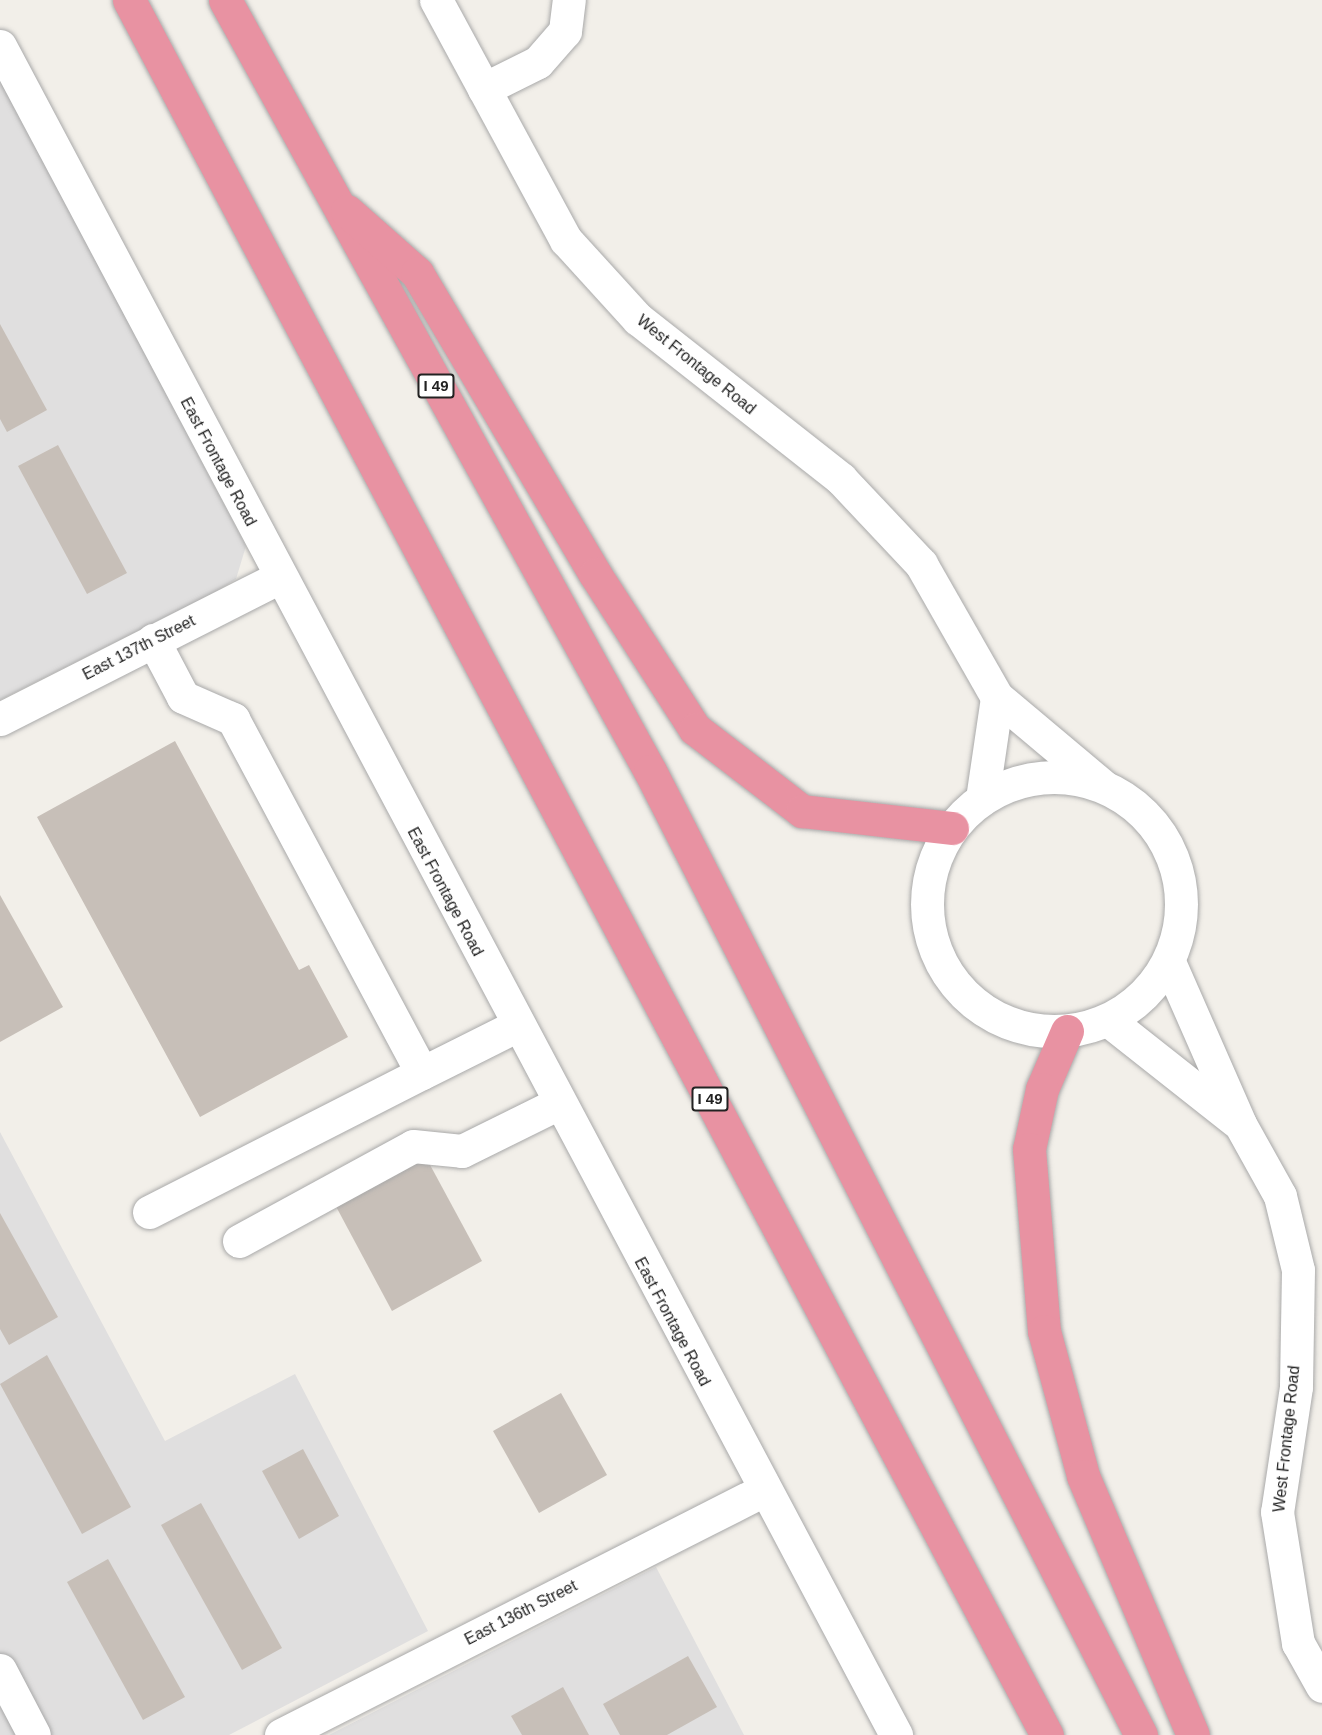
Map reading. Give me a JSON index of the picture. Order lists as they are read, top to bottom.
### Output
{
  "streets": {
    "highway": ["I 49"],
    "street": [
      "West Frontage Road",
      "East Frontage Road",
      "East 137th Street",
      "East 136th Street"
    ]
  },
  "crossings": [
    ["East Frontage Road", "East 137th Street"],
    ["East Frontage Road", "East 136th Street"]
  ]
}
